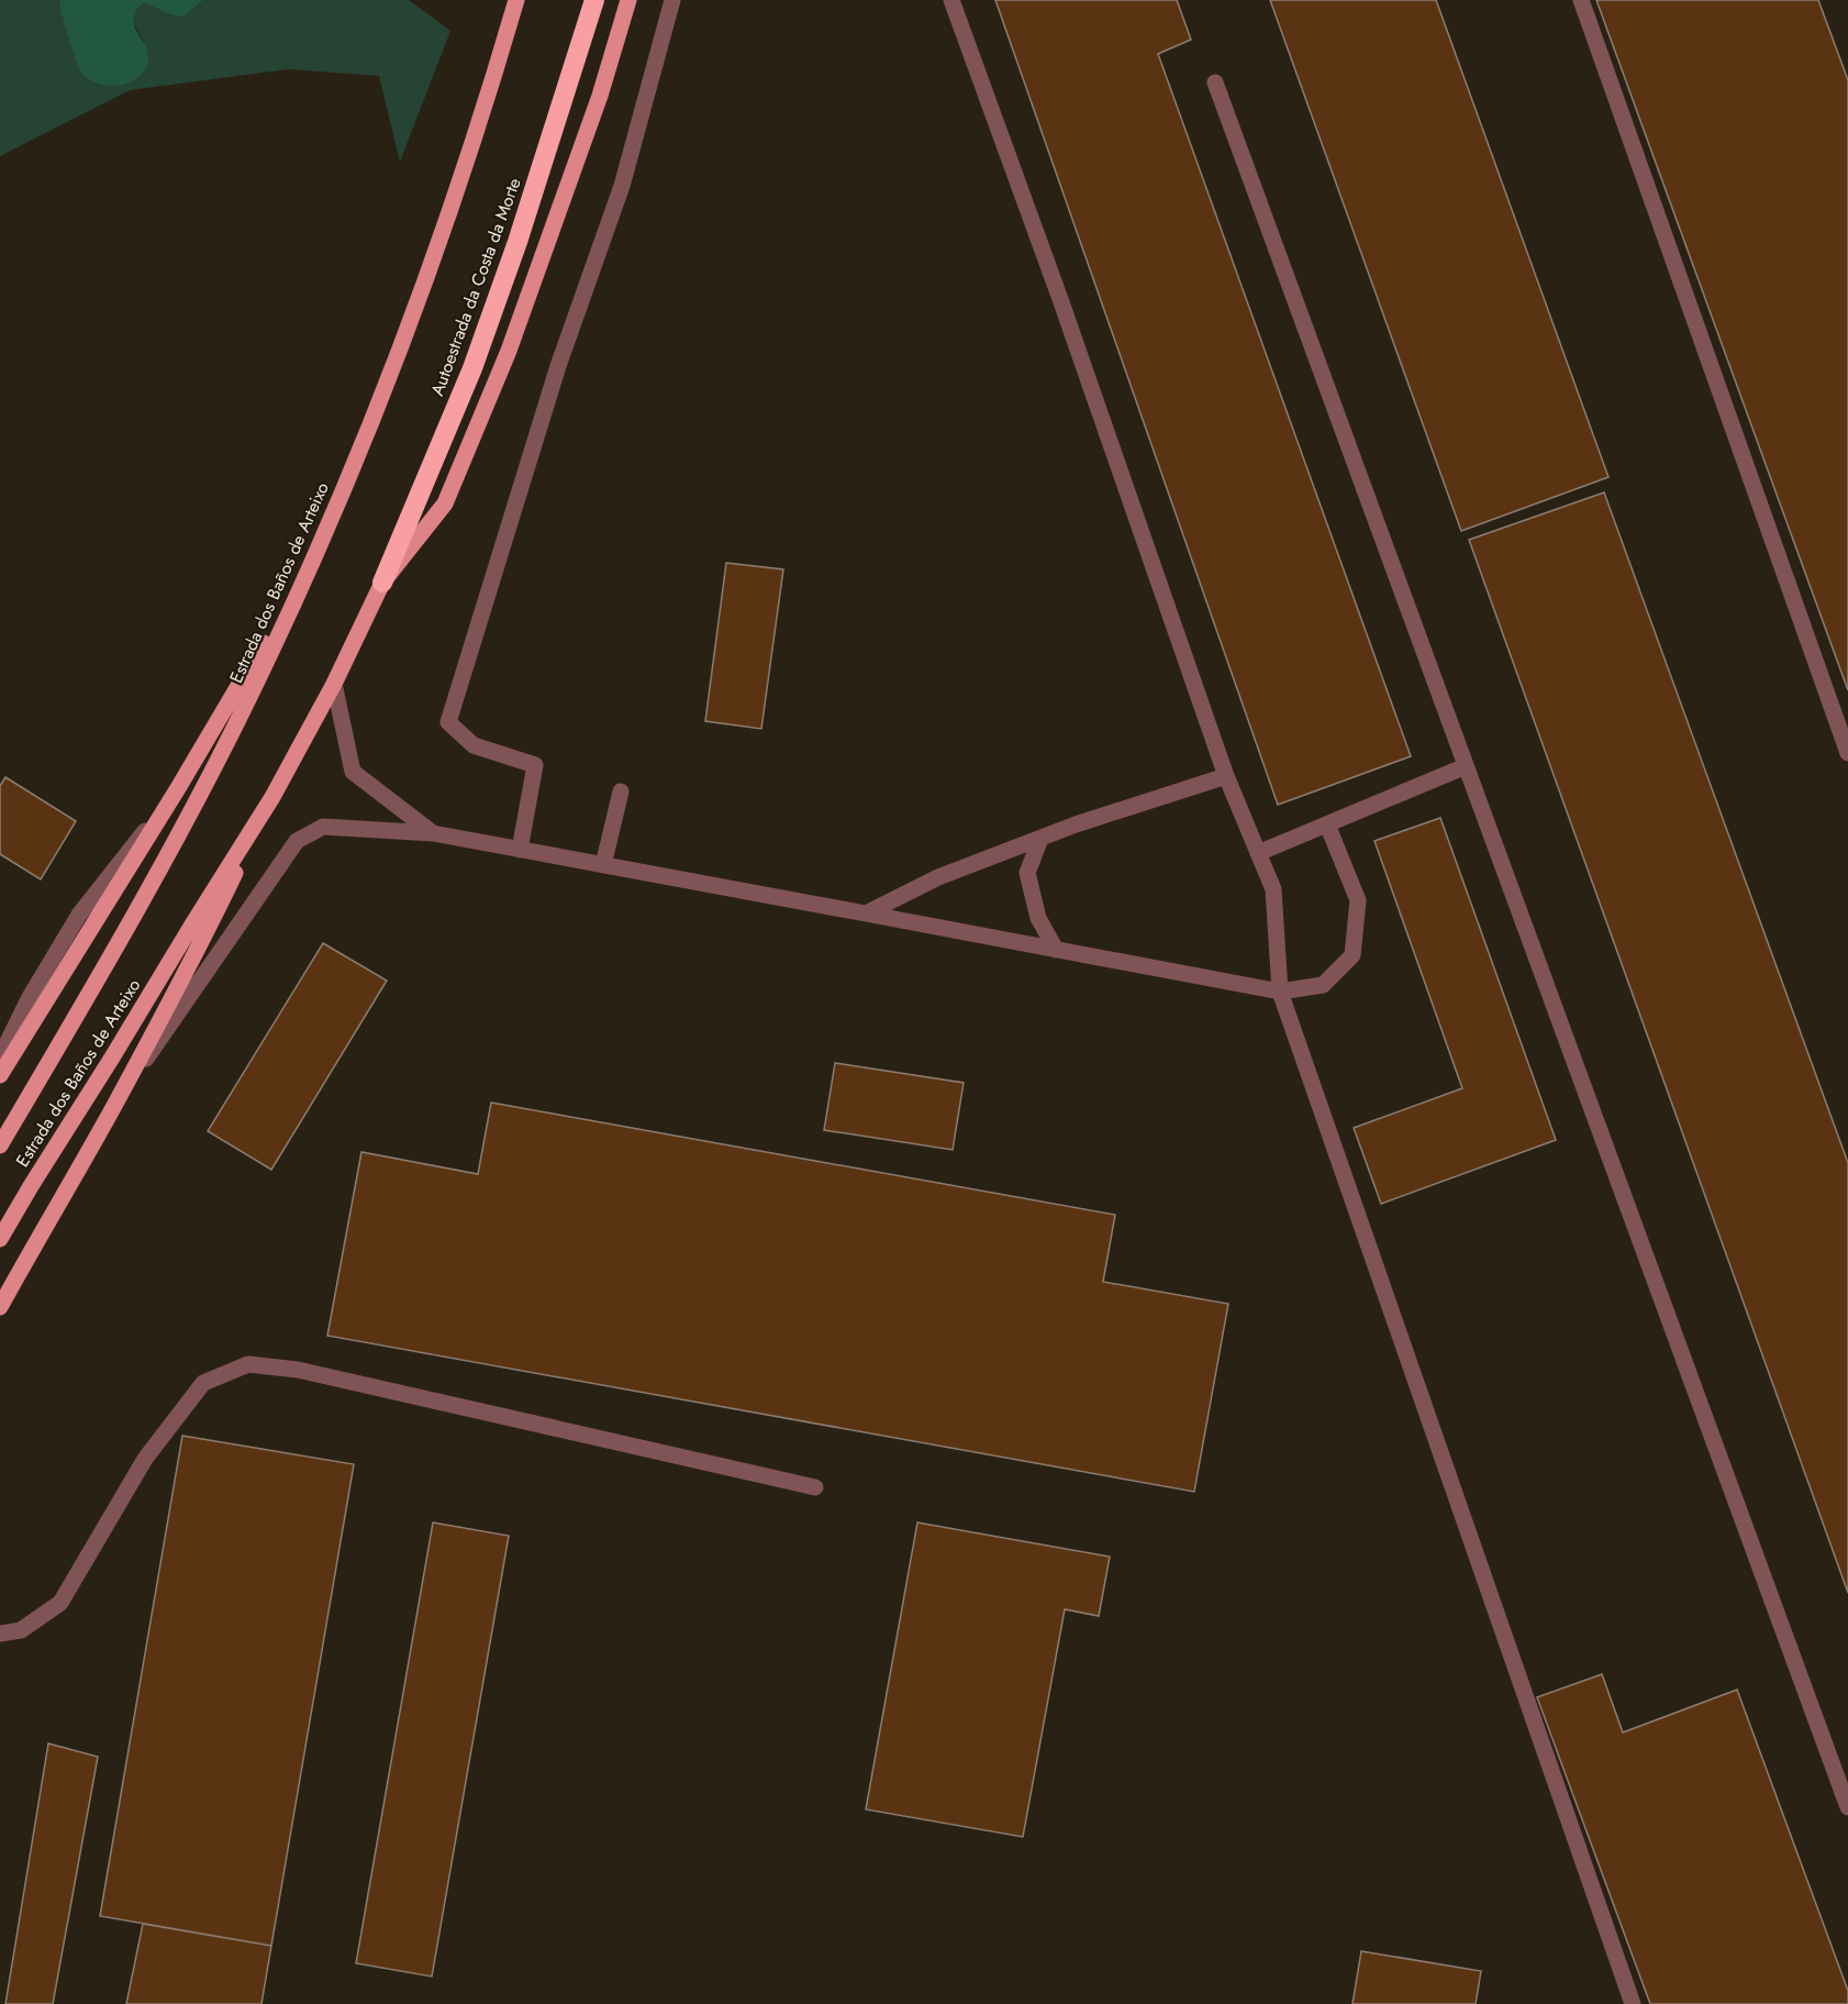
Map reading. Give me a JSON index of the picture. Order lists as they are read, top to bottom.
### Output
{
  "streets": {
    "highway": ["Autoestrada da Costa da Morte"],
    "main road": ["Estrada dos Baños de Arteixo"]
  },
  "crossings": [
    ["Autoestrada da Costa da Morte", "Estrada dos Baños de Arteixo"]
  ]
}
